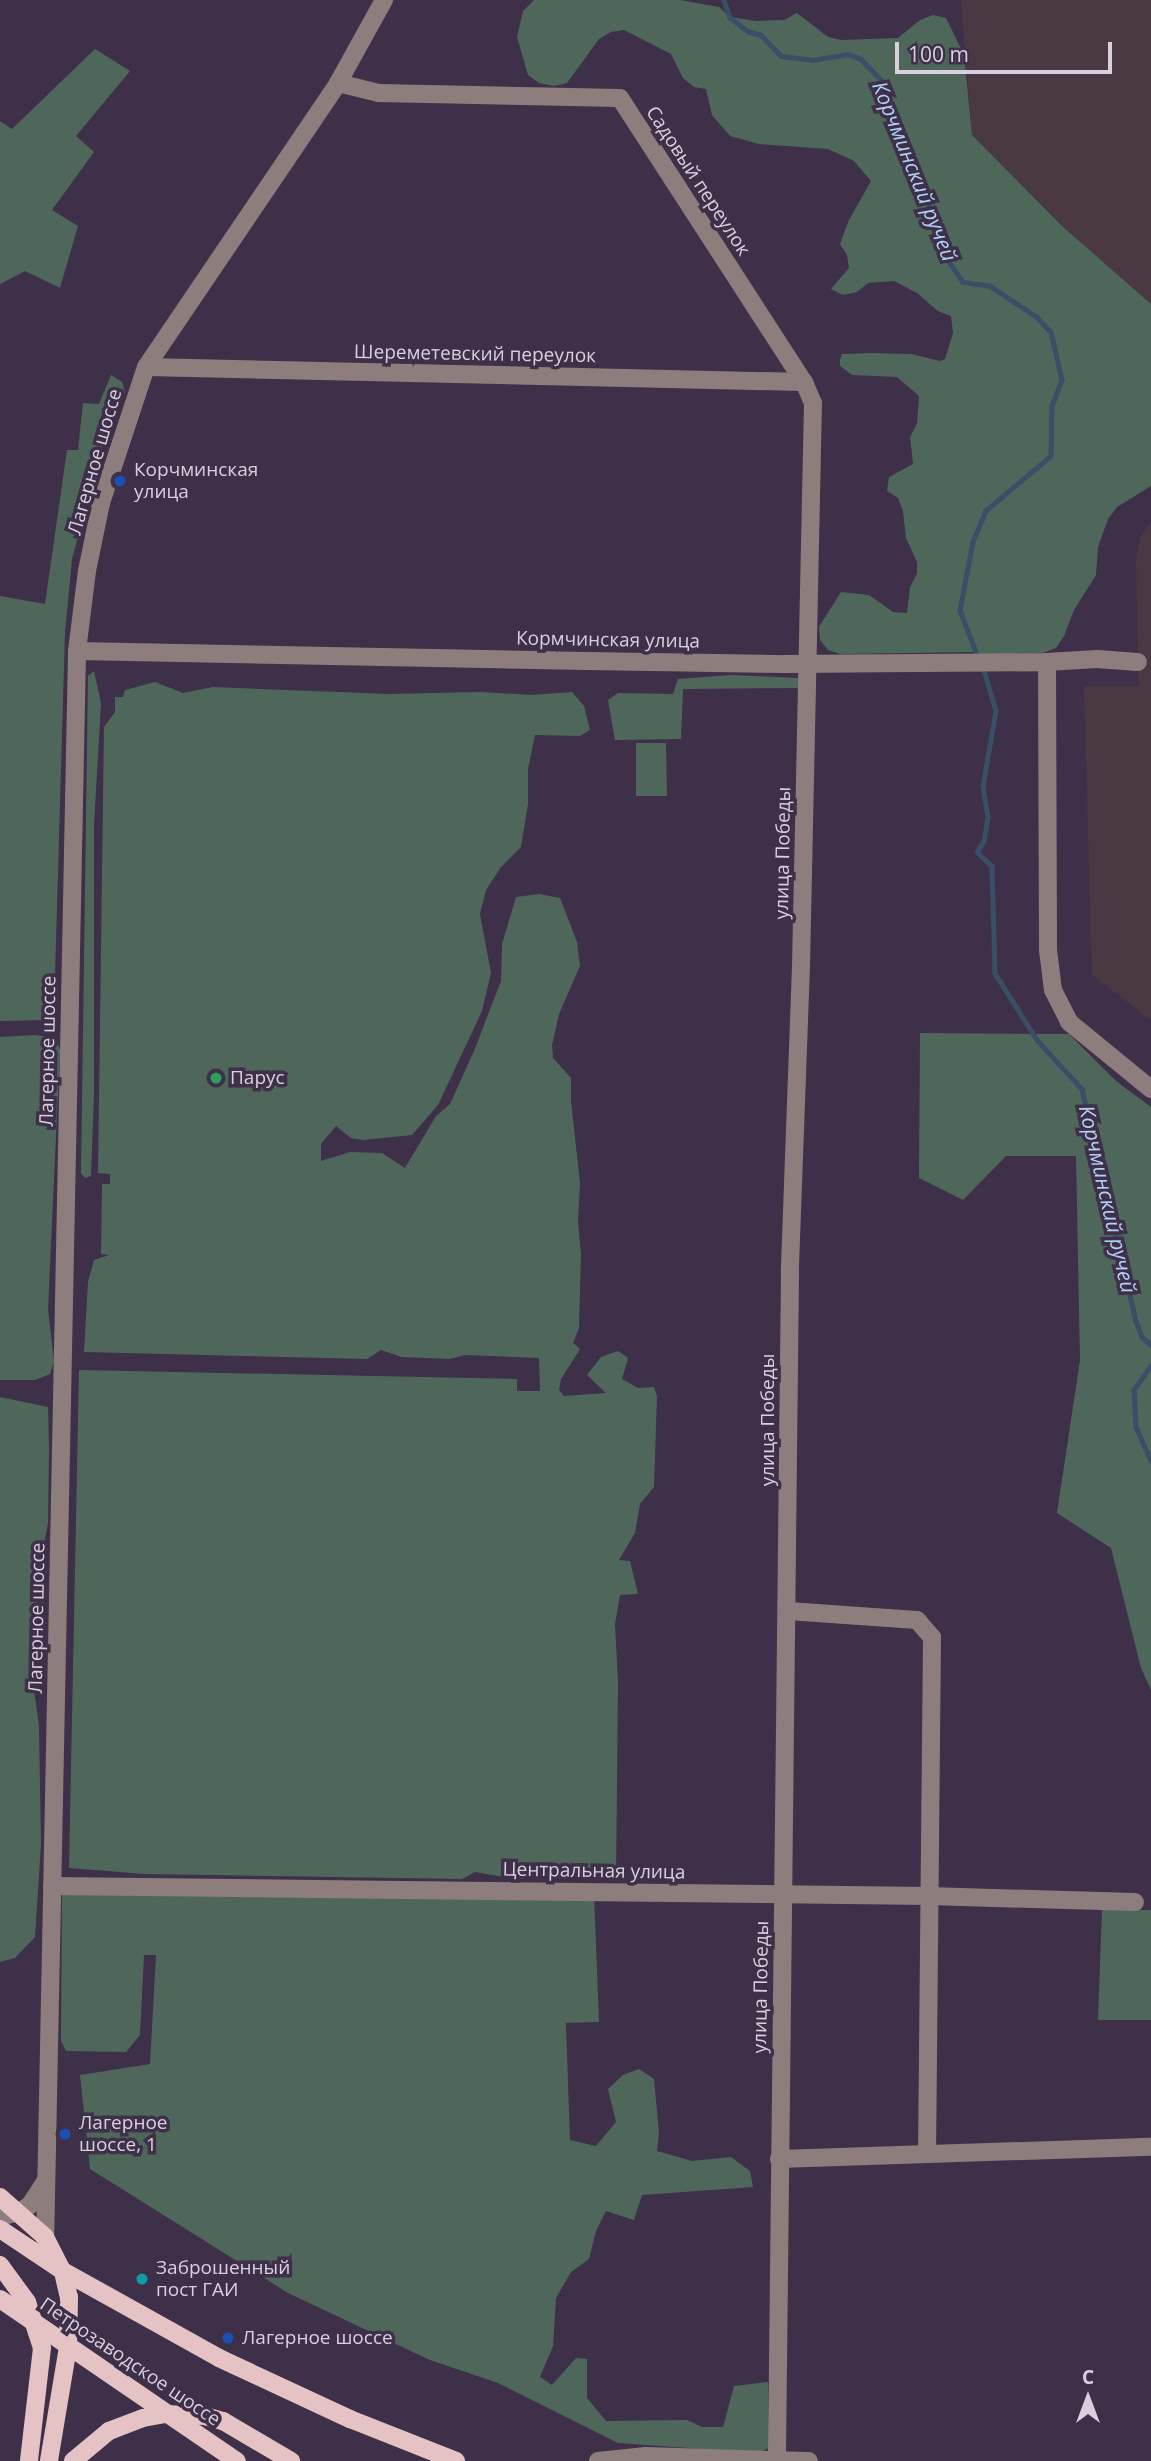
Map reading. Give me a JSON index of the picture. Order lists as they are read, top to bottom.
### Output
{
  "streets": {
    "main road": ["Петрозаводское шоссе"],
    "street": [
      "Садовый переулок",
      "Шереметевский переулок",
      "Лагерное шоссе",
      "Кормчинская улица",
      "улица Победы",
      "Центральная улица"
    ]
  },
  "crossings": [
    ["Садовый переулок", "Шереметевский переулок"],
    ["Садовый переулок", "Лагерное шоссе"],
    ["Садовый переулок", "улица Победы"],
    ["Шереметевский переулок", "Лагерное шоссе"],
    ["Шереметевский переулок", "улица Победы"],
    ["Лагерное шоссе", "Кормчинская улица"],
    ["Лагерное шоссе", "Центральная улица"],
    ["Лагерное шоссе", "Петрозаводское шоссе"],
    ["Кормчинская улица", "улица Победы"],
    ["улица Победы", "Центральная улица"]
  ],
  "water": ["Корчминский ручей"],
  "places": [
    "Корчминская улица",
    "Парус",
    "Лагерное шоссе, 1",
    "Заброшенный пост ГАИ",
    "Лагерное шоссе"
  ],
  "scale_bar": "100 m",
  "north": "top"
}
